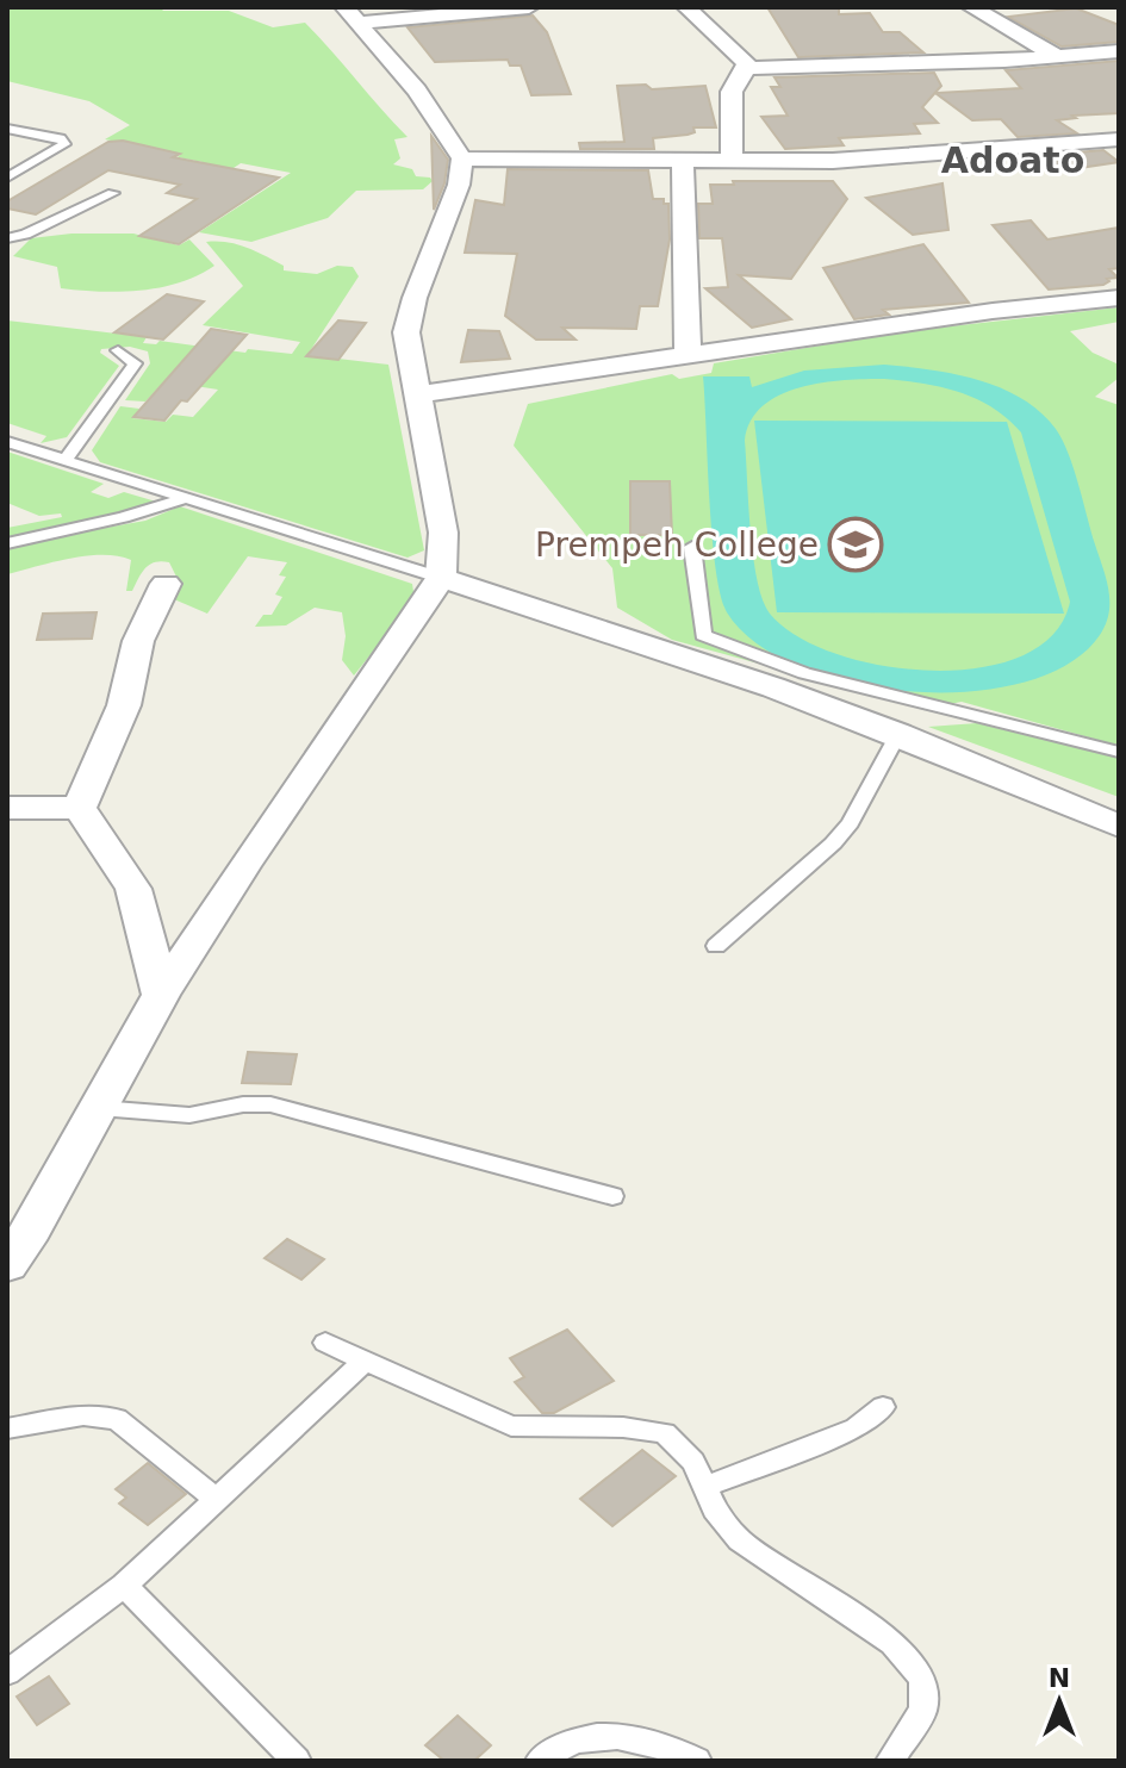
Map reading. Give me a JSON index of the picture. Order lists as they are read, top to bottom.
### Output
{
  "districts": ["Adoato"],
  "places": {
    "school or university": ["Prempeh College"]
  },
  "north": "top"
}
